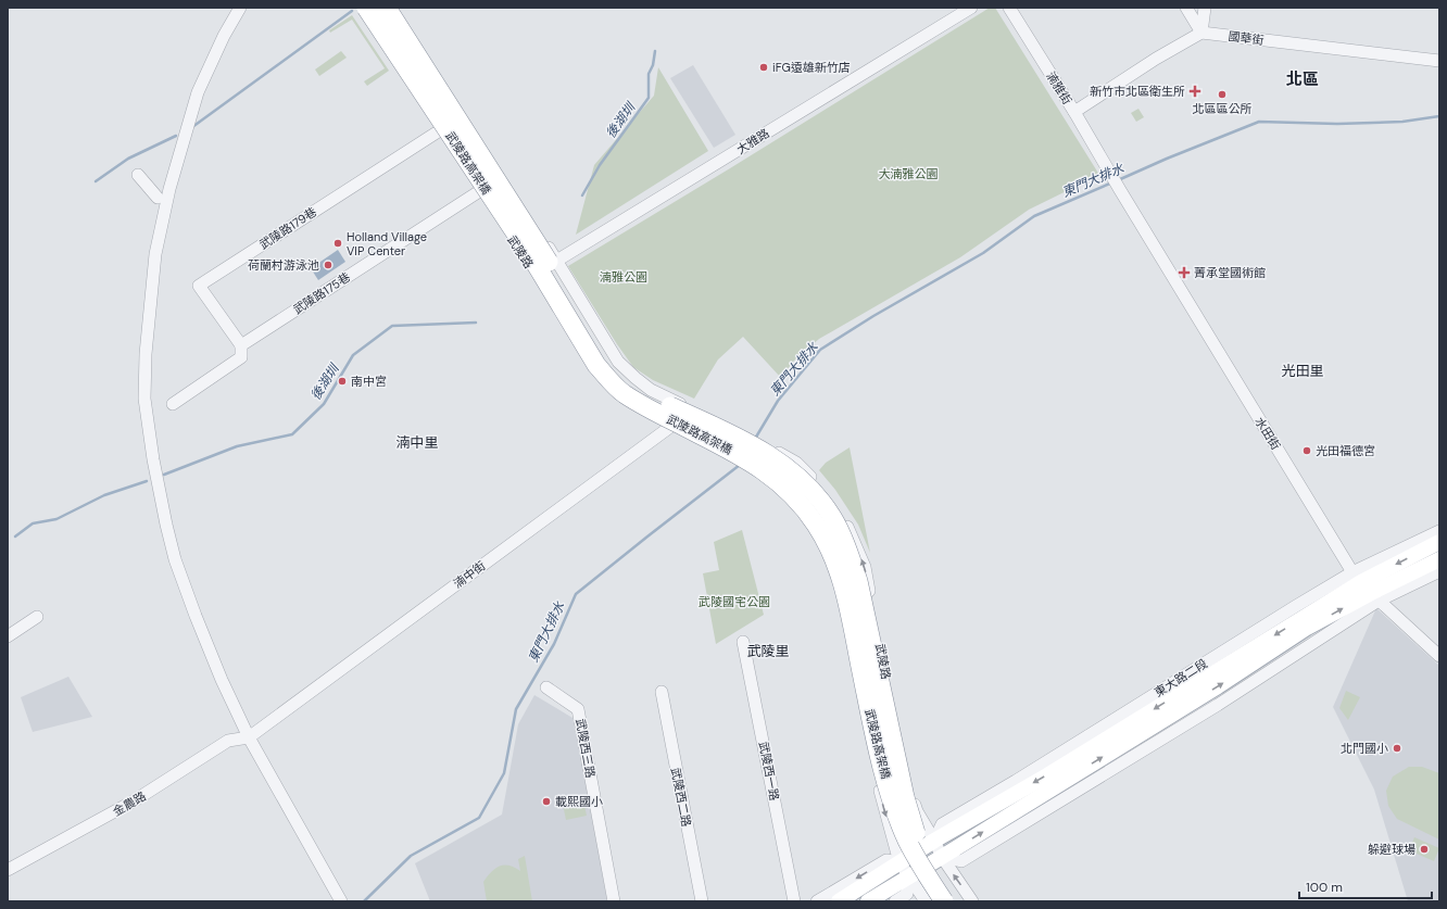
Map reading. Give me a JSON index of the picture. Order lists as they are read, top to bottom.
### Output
{
  "streets": {
    "highway": ["武陵路高架橋"],
    "main road": ["東大路二段"],
    "street": [
      "國華街",
      "湳雅街",
      "大雅路",
      "武陵路179巷",
      "武陵路",
      "武陵路175巷",
      "水田街",
      "湳中街",
      "武陵西三路",
      "武陵西一路",
      "武陵西二路",
      "金農路"
    ]
  },
  "crossings": [
    ["湳雅街", "水田街"],
    ["大雅路", "武陵路"],
    ["武陵路高架橋", "武陵路"],
    ["武陵路高架橋", "湳中街"],
    ["武陵路179巷", "武陵路"],
    ["武陵路179巷", "武陵路175巷"],
    ["武陵路", "武陵路175巷"],
    ["武陵路", "湳中街"],
    ["武陵路", "東大路二段"],
    ["水田街", "東大路二段"],
    ["湳中街", "金農路"]
  ],
  "districts": [
    "北區",
    "光田里",
    "湳中里",
    "武陵里"
  ],
  "water": ["後湖圳", "東門大排水"],
  "parks": ["大湳雅公園", "湳雅公園", "武陵國宅公園"],
  "places": {
    "other": [
      "iFG遠雄新竹店",
      "北區區公所",
      "Holland Village VIP Center",
      "荷蘭村游泳池",
      "南中宮",
      "光田福德宮",
      "北門國小",
      "載熙國小",
      "躲避球場"
    ],
    "health": ["新竹市北區衛生所", "菁承堂國術館"]
  },
  "scale_bar": "100 m"
}
